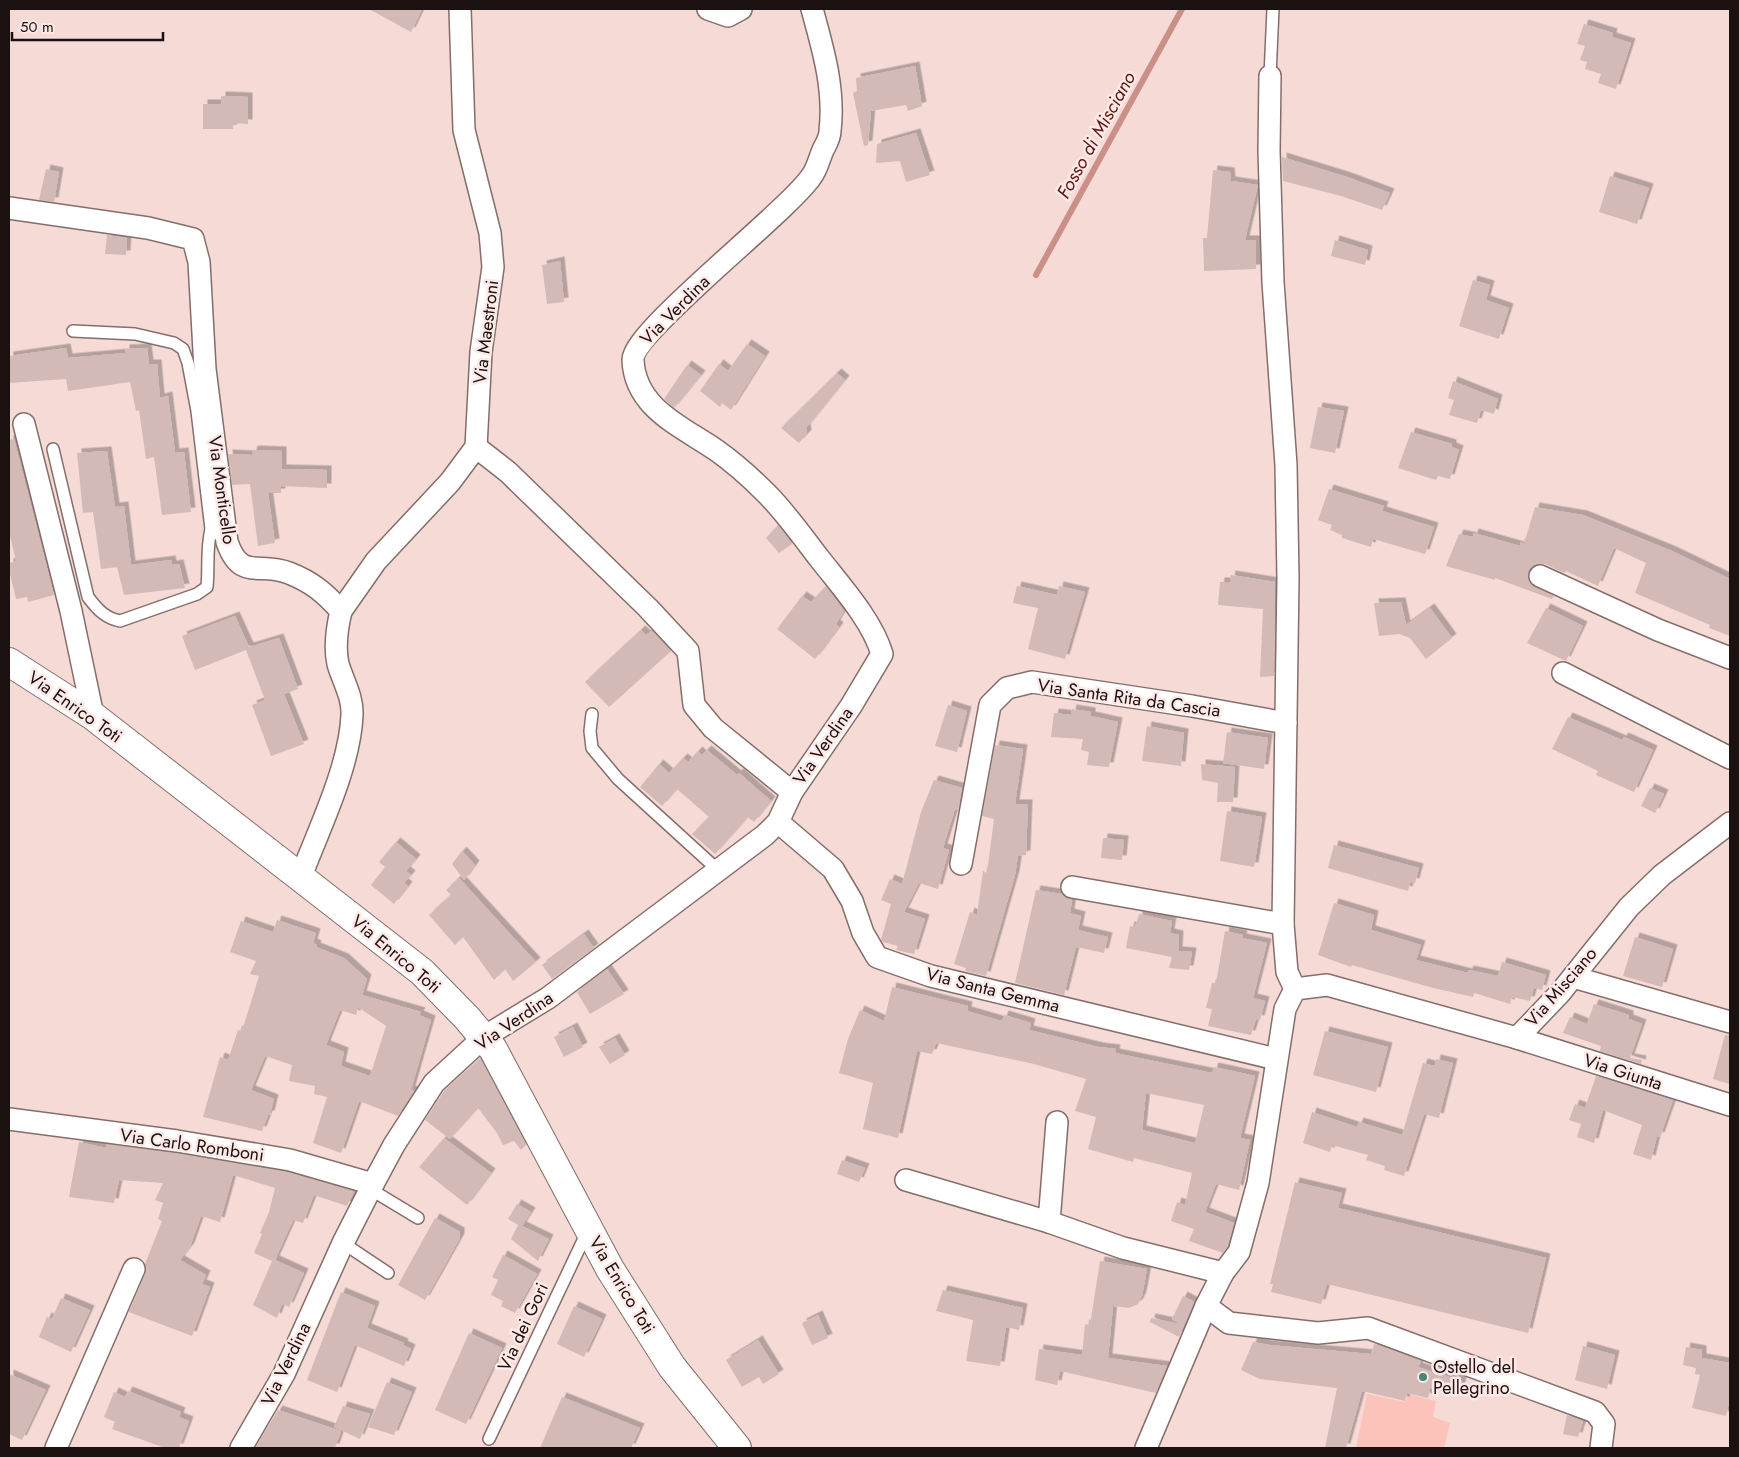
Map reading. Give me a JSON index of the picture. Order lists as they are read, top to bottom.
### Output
{
  "streets": {
    "street": [
      "Via Verdina",
      "Via Maestroni",
      "Via Monticello",
      "Via Santa Rita da Cascia",
      "Via Enrico Toti",
      "Via Misciano",
      "Via Santa Gemma",
      "Via Giunta",
      "Via Carlo Romboni"
    ],
    "lane": ["Via dei Gori"]
  },
  "crossings": [
    ["Via Verdina", "Via Enrico Toti"],
    ["Via Verdina", "Via Santa Gemma"],
    ["Via Verdina", "Via Carlo Romboni"],
    ["Via Enrico Toti", "Via dei Gori"],
    ["Via Misciano", "Via Giunta"]
  ],
  "water": ["Fosso di Misciano"],
  "places": ["Ostello del Pellegrino"],
  "scale_bar": "50 m"
}
